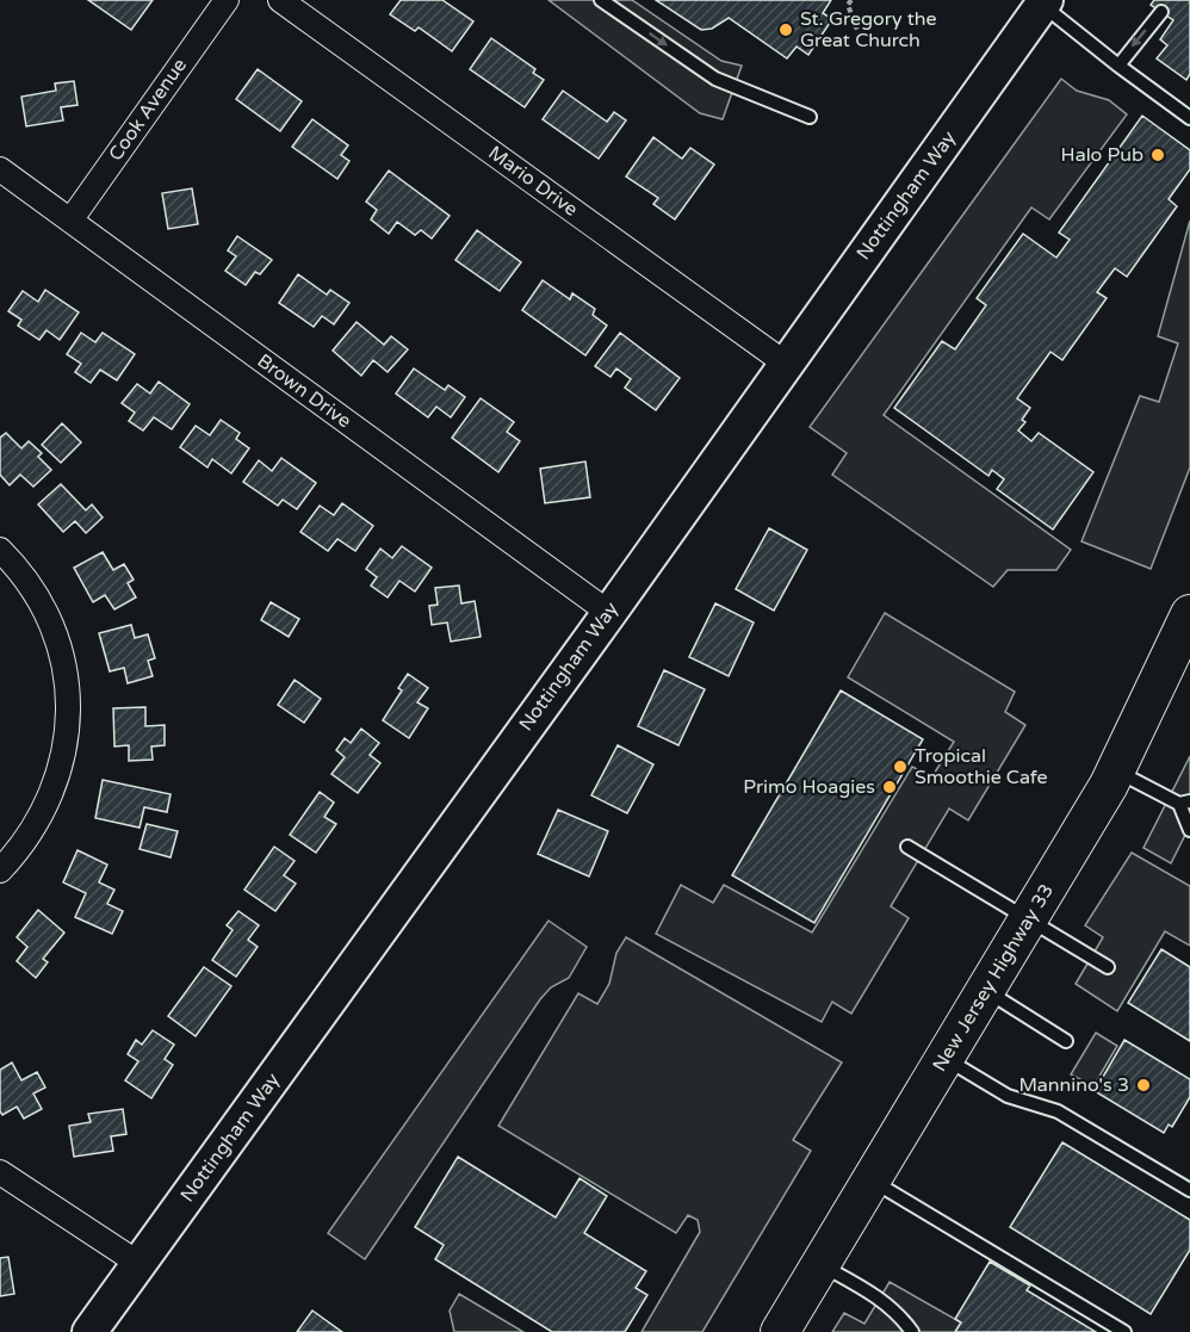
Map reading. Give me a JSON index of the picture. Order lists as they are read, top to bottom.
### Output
{
  "streets": {
    "main road": ["New Jersey Highway 33"],
    "street": [
      "Cook Avenue",
      "Mario Drive",
      "Nottingham Way",
      "Brown Drive"
    ]
  },
  "crossings": [
    ["Cook Avenue", "Brown Drive"],
    ["Mario Drive", "Nottingham Way"],
    ["Nottingham Way", "Brown Drive"]
  ],
  "places": [
    "St. Gregory the Great Church",
    "Halo Pub",
    "Tropical Smoothie Cafe",
    "Primo Hoagies",
    "Mannino's 3"
  ]
}
